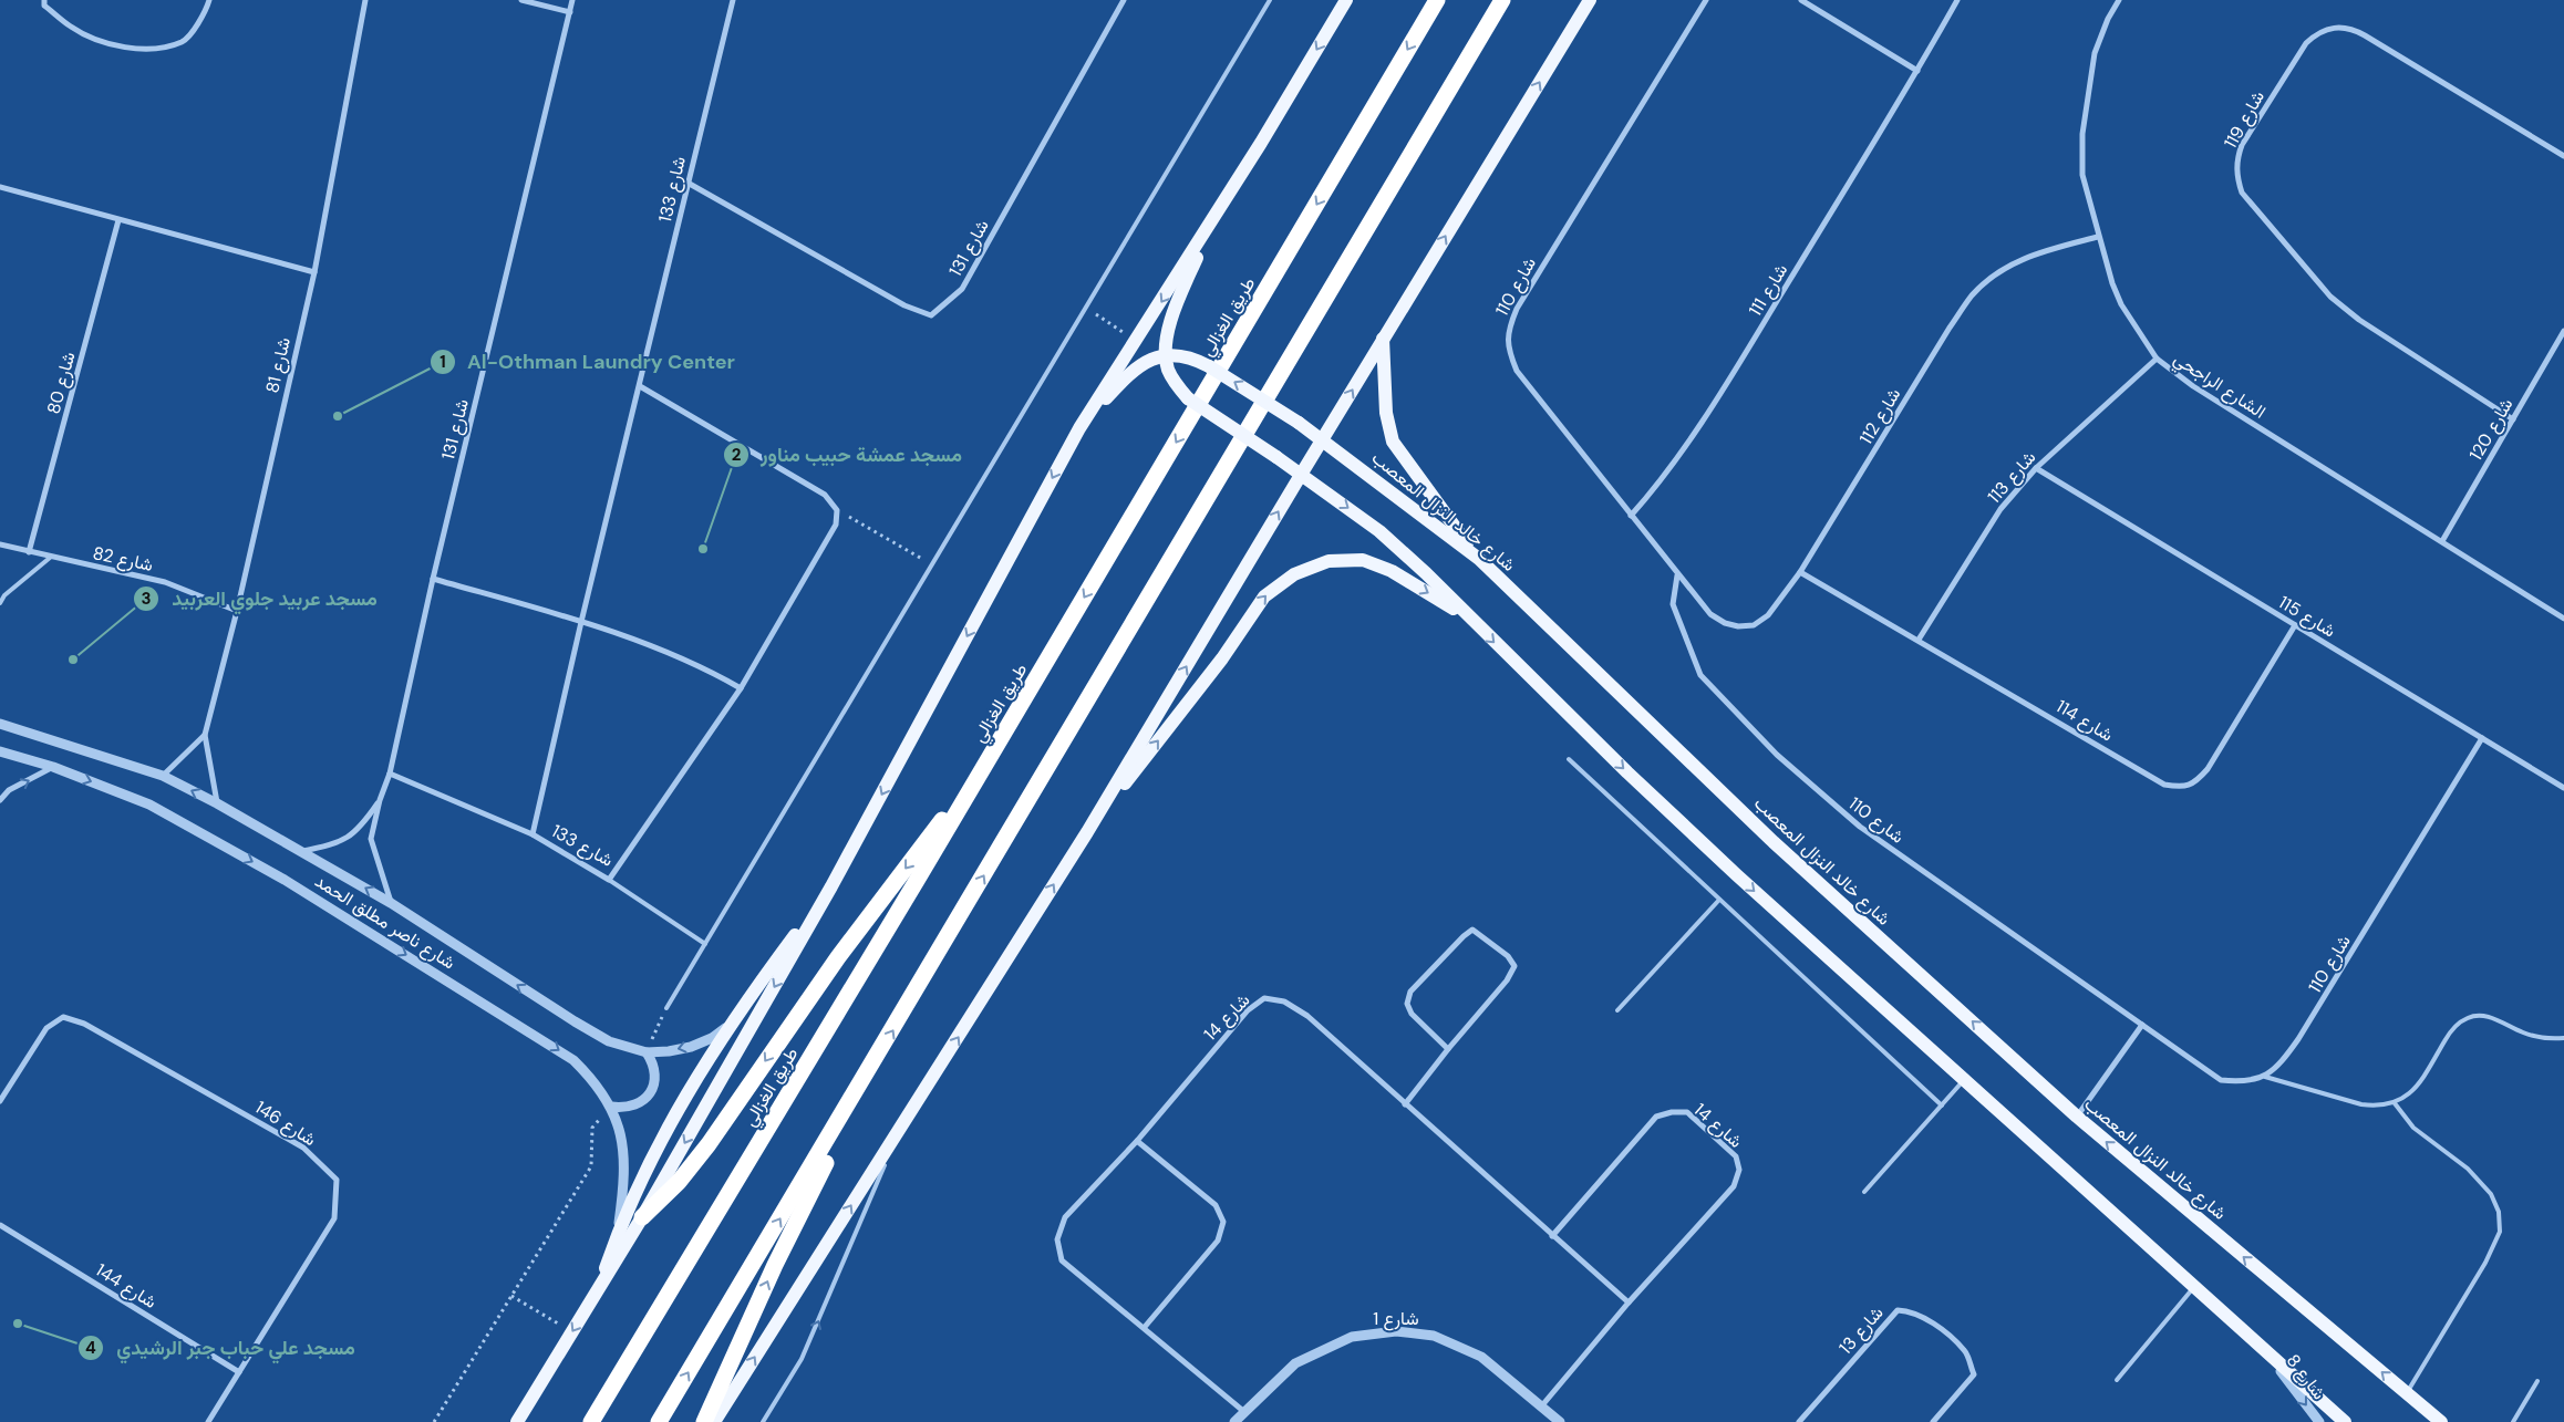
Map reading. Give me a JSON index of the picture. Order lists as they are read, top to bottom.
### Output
{
  "streets": {
    "highway": ["طريق الغزالي"],
    "main road": ["شارع خالد النزال المعصب"],
    "street": [
      "شارع 119",
      "شارع 133",
      "شارع 131",
      "شارع 110",
      "شارع 111",
      "شارع 81",
      "شارع 80",
      "الشارع الراجحي",
      "شارع 112",
      "شارع 120",
      "شارع 113",
      "شارع 82",
      "شارع 115",
      "114 شارع",
      "شارع ناصر مطلق الحمد",
      "شارع 14",
      "شارع 146",
      "شارع 144",
      "شارع 1",
      "شارع 13",
      "شارع 8"
    ]
  },
  "crossings": [
    ["شارع 119", "شارع 120"],
    ["شارع 133", "شارع 131"],
    ["شارع 131", "شارع ناصر مطلق الحمد"],
    ["شارع 110", "شارع 111"],
    ["شارع 110", "شارع 112"],
    ["شارع 110", "شارع 115"],
    ["شارع 81", "شارع 82"],
    ["شارع 81", "شارع ناصر مطلق الحمد"],
    ["شارع 80", "شارع 82"],
    ["الشارع الراجحي", "شارع 112"],
    ["الشارع الراجحي", "شارع 120"],
    ["الشارع الراجحي", "شارع 113"],
    ["شارع 112", "114 شارع"],
    ["شارع 113", "شارع 115"],
    ["شارع 113", "114 شارع"],
    ["شارع 115", "114 شارع"],
    ["شارع 14", "شارع 1"],
    ["شارع 146", "شارع 144"]
  ],
  "one_way": ["شارع 8"],
  "places": [
    "Al-Othman Laundry Center",
    "مسجد عمشة حبيب مناور",
    "مسجد عربيد جلوي العربيد",
    "مسجد علي حباب جبر الرشيدي"
  ]
}
